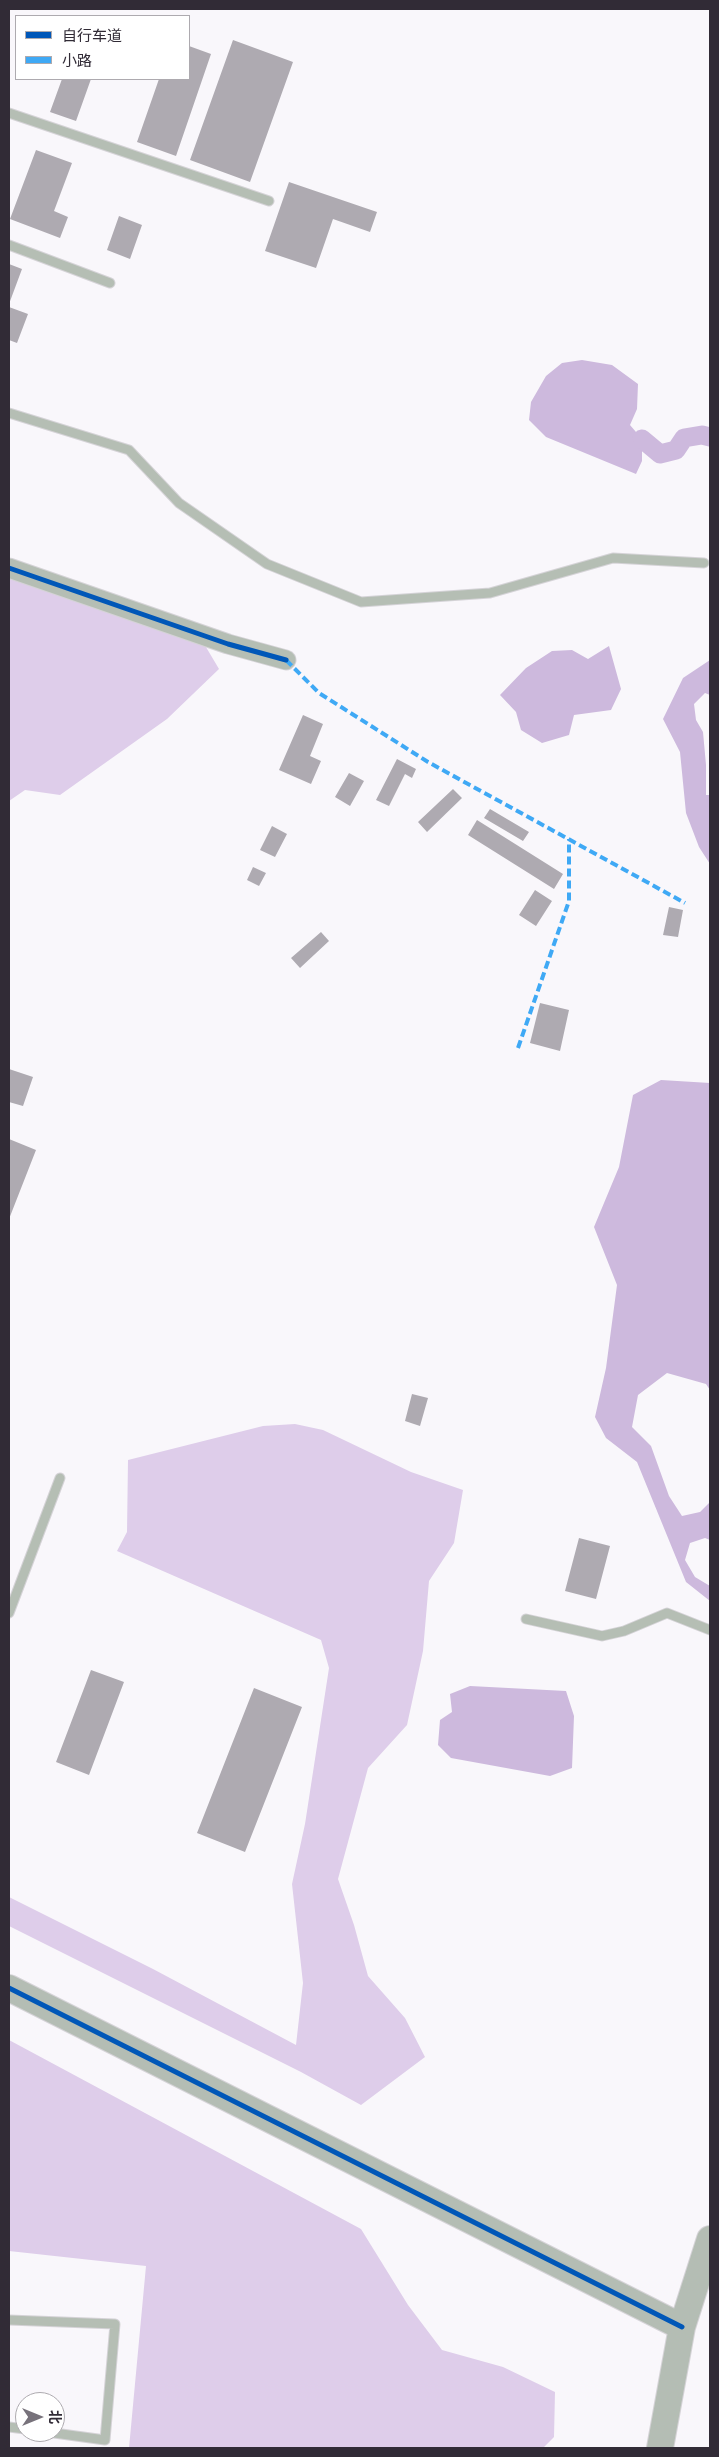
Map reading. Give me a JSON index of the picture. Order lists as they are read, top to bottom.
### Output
{
  "legend": ["自行车道", "小路"],
  "north": "right"
}
